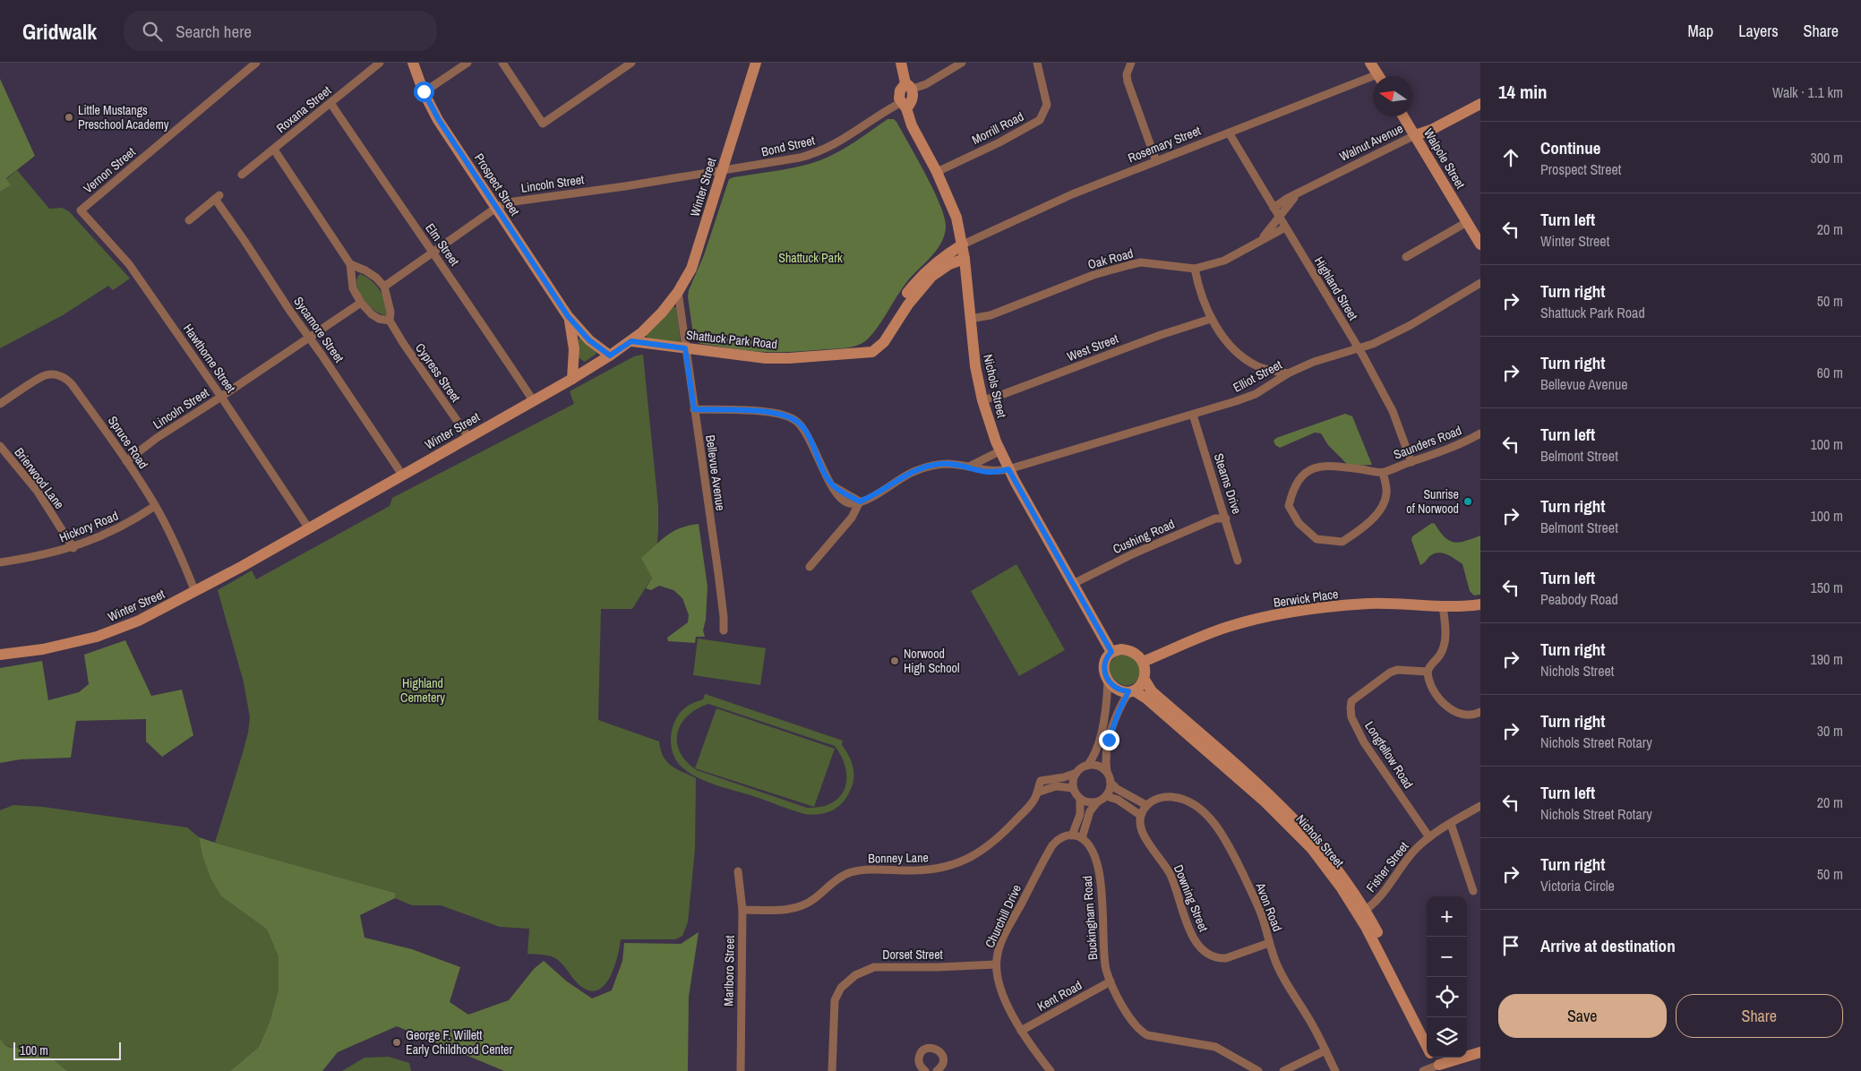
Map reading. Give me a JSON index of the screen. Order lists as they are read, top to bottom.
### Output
{
  "streets": {
    "street": [
      "Roxana Street",
      "Morrill Road",
      "Walnut Avenue",
      "Rosemary Street",
      "Bond Street",
      "Walpole Street",
      "Vernon Street",
      "Lincoln Street",
      "Prospect Street",
      "Winter Street",
      "Elm Street",
      "Oak Road",
      "Highland Street",
      "Sycamore Street",
      "Shattuck Park Road",
      "West Street",
      "Hawthorne Street",
      "Cypress Street",
      "Elliot Street",
      "Nichols Street",
      "Spruce Road",
      "Saunders Road",
      "Bellevue Avenue",
      "Brierwood Lane",
      "Stearns Drive",
      "Hickory Road",
      "Cushing Road",
      "Berwick Place",
      "Longfellow Road",
      "Bonney Lane",
      "Fisher Street",
      "Downing Street",
      "Avon Road",
      "Churchill Drive",
      "Buckingham Road",
      "Dorset Street",
      "Marlboro Street",
      "Kent Road"
    ]
  },
  "crossings": [
    ["Roxana Street", "Elm Street"],
    ["Morrill Road", "Nichols Street"],
    ["Walnut Avenue", "Walpole Street"],
    ["Walnut Avenue", "Oak Road"],
    ["Walnut Avenue", "Highland Street"],
    ["Rosemary Street", "Highland Street"],
    ["Rosemary Street", "Shattuck Park Road"],
    ["Rosemary Street", "Nichols Street"],
    ["Bond Street", "Lincoln Street"],
    ["Bond Street", "Winter Street"],
    ["Bond Street", "Nichols Street"],
    ["Vernon Street", "Hawthorne Street"],
    ["Lincoln Street", "Prospect Street"],
    ["Lincoln Street", "Winter Street"],
    ["Lincoln Street", "Elm Street"],
    ["Lincoln Street", "Sycamore Street"],
    ["Lincoln Street", "Hawthorne Street"],
    ["Lincoln Street", "Cypress Street"],
    ["Lincoln Street", "Spruce Road"],
    ["Prospect Street", "Winter Street"],
    ["Winter Street", "Elm Street"],
    ["Winter Street", "Sycamore Street"],
    ["Winter Street", "Shattuck Park Road"],
    ["Winter Street", "Hawthorne Street"],
    ["Winter Street", "Cypress Street"],
    ["Winter Street", "Spruce Road"],
    ["Winter Street", "Bellevue Avenue"],
    ["Oak Road", "Highland Street"],
    ["Oak Road", "Nichols Street"],
    ["Highland Street", "Elliot Street"],
    ["Highland Street", "Saunders Road"],
    ["Shattuck Park Road", "Nichols Street"],
    ["Shattuck Park Road", "Bellevue Avenue"],
    ["West Street", "Nichols Street"],
    ["Elliot Street", "Nichols Street"],
    ["Elliot Street", "Stearns Drive"],
    ["Nichols Street", "Cushing Road"],
    ["Nichols Street", "Berwick Place"],
    ["Nichols Street", "Fisher Street"],
    ["Spruce Road", "Hickory Road"],
    ["Brierwood Lane", "Hickory Road"],
    ["Stearns Drive", "Cushing Road"],
    ["Longfellow Road", "Fisher Street"],
    ["Bonney Lane", "Marlboro Street"],
    ["Downing Street", "Avon Road"],
    ["Churchill Drive", "Buckingham Road"],
    ["Churchill Drive", "Dorset Street"],
    ["Churchill Drive", "Kent Road"],
    ["Buckingham Road", "Kent Road"]
  ],
  "parks": ["Shattuck Park", "Highland Cemetery"],
  "places": [
    "Little Mustangs Preschool Academy",
    "Sunrise of Norwood",
    "Norwood High School",
    "George F. Willett Early Childhood Center"
  ],
  "scale_bar": "100 m",
  "north": "left",
  "page": {
    "header": "Gridwalk",
    "search": "Search here",
    "nav": ["Map", "Layers", "Share"],
    "heading": ["14 min", "Walk · 1.1 km"],
    "list": [
      ["Continue", "Prospect Street", "300 m"],
      ["Turn left", "Winter Street", "20 m"],
      ["Turn right", "Shattuck Park Road", "50 m"],
      ["Turn right", "Bellevue Avenue", "60 m"],
      ["Turn left", "Belmont Street", "100 m"],
      ["Turn right", "Belmont Street", "100 m"],
      ["Turn left", "Peabody Road", "150 m"],
      ["Turn right", "Nichols Street", "190 m"],
      ["Turn right", "Nichols Street Rotary", "30 m"],
      ["Turn left", "Nichols Street Rotary", "20 m"],
      ["Turn right", "Victoria Circle", "50 m"],
      "Arrive at destination"
    ],
    "map_buttons": ["+", "−"],
    "buttons": ["Save", "Share"],
    "scale": "100 m"
  }
}
